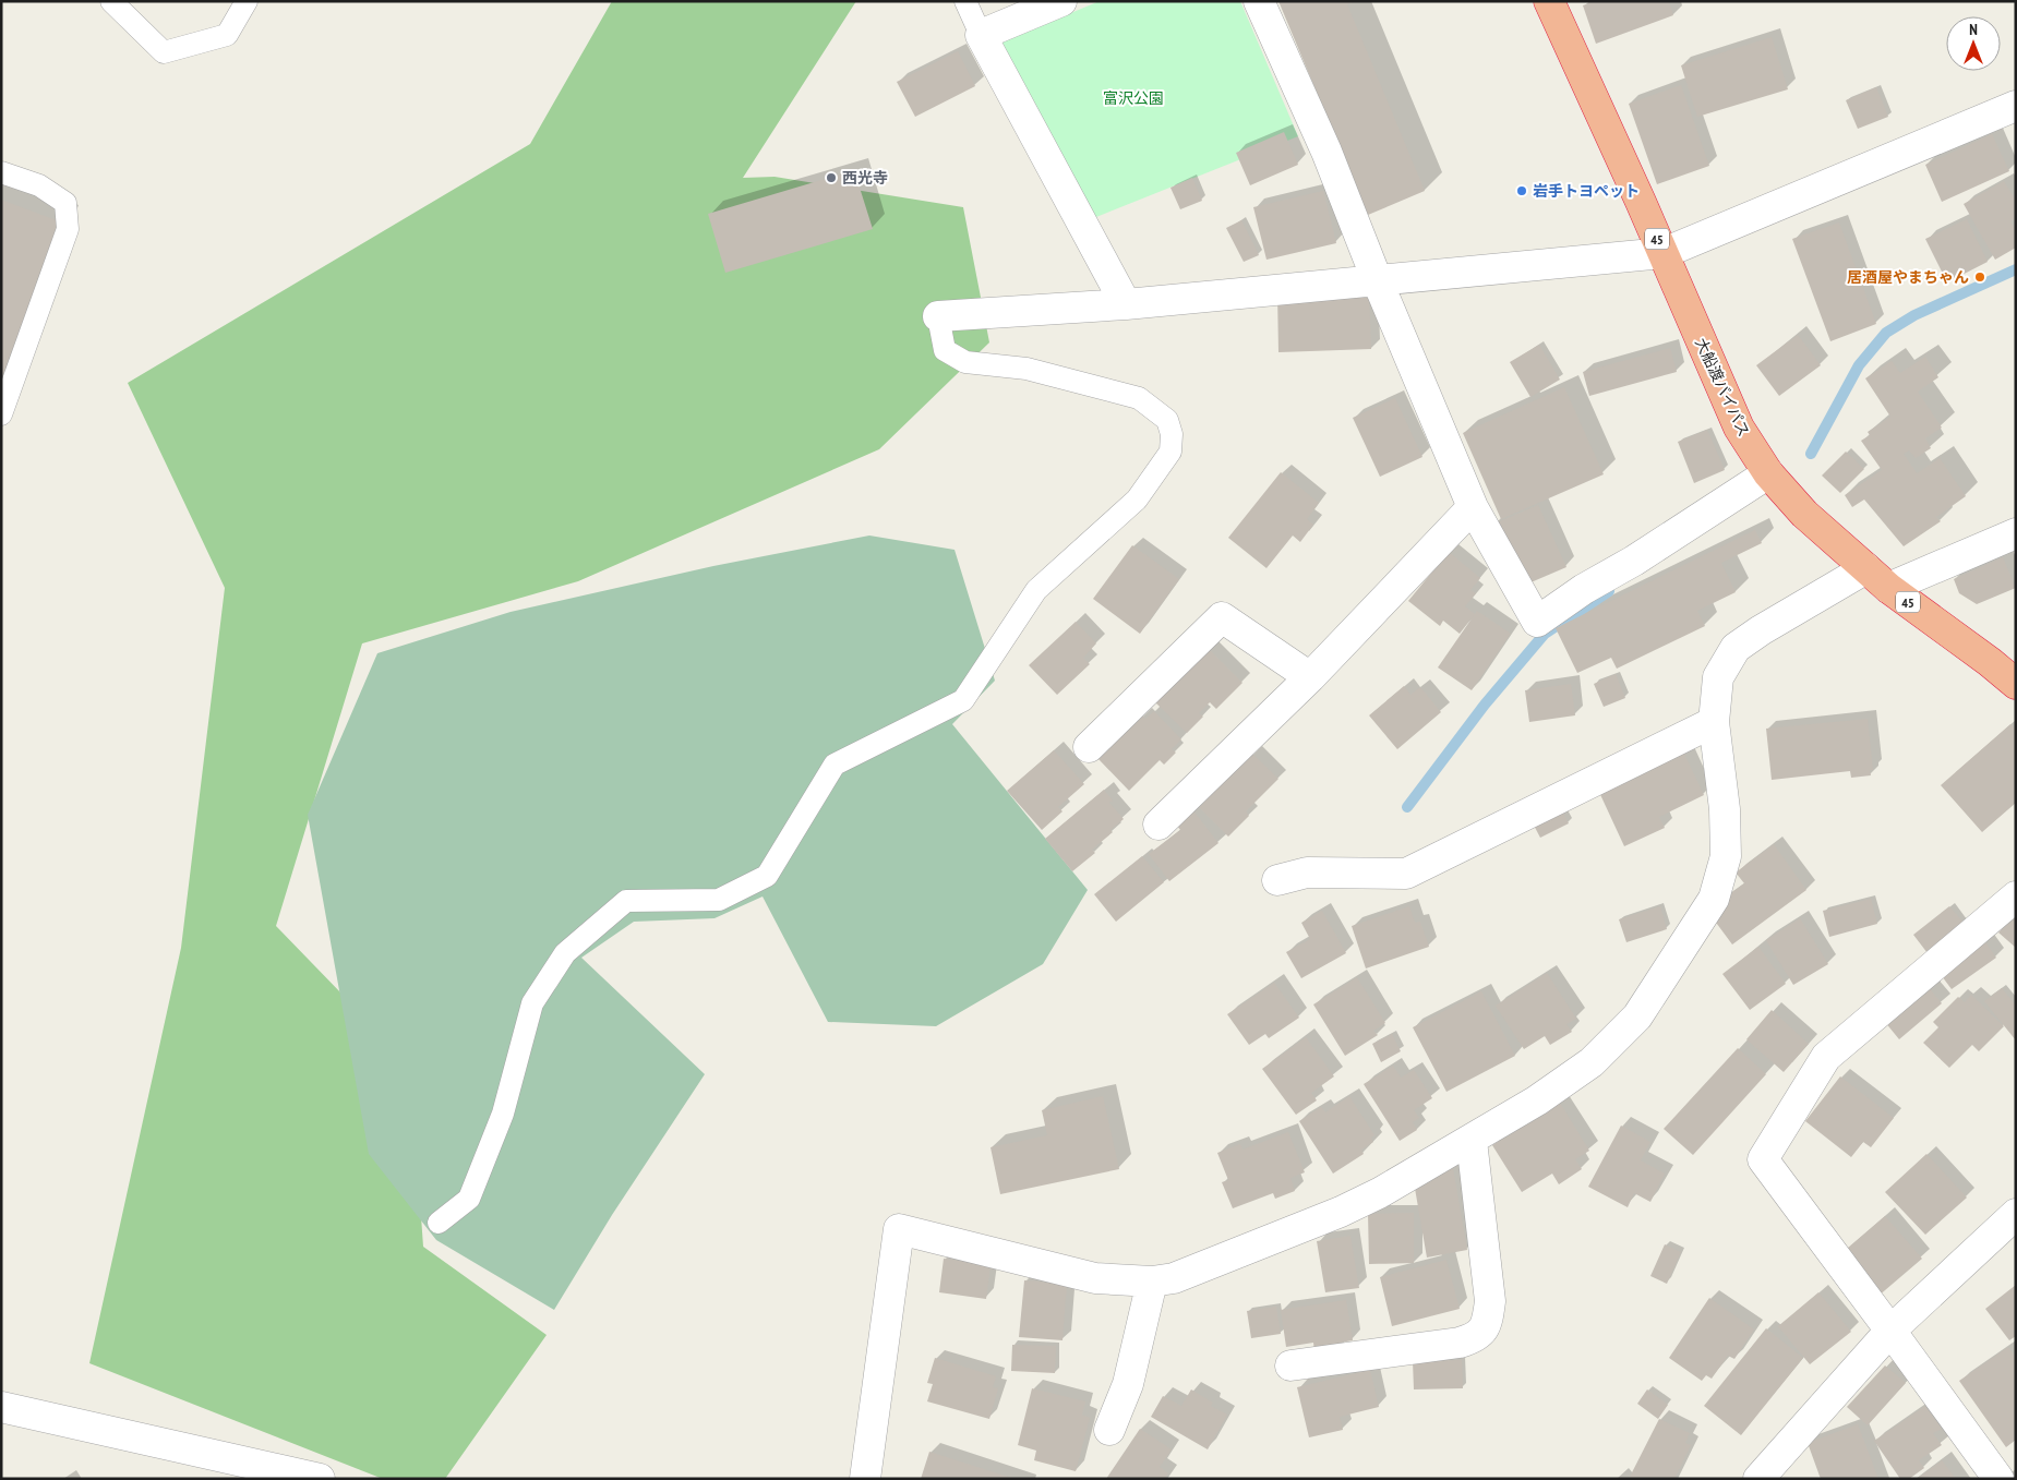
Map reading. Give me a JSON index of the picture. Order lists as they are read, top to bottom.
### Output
{
  "streets": {
    "highway": ["45", "大船渡バイパス"]
  },
  "parks": ["富沢公園"],
  "places": ["西光寺", "岩手トヨペット", "居酒屋やまちゃん"],
  "north": "top"
}
